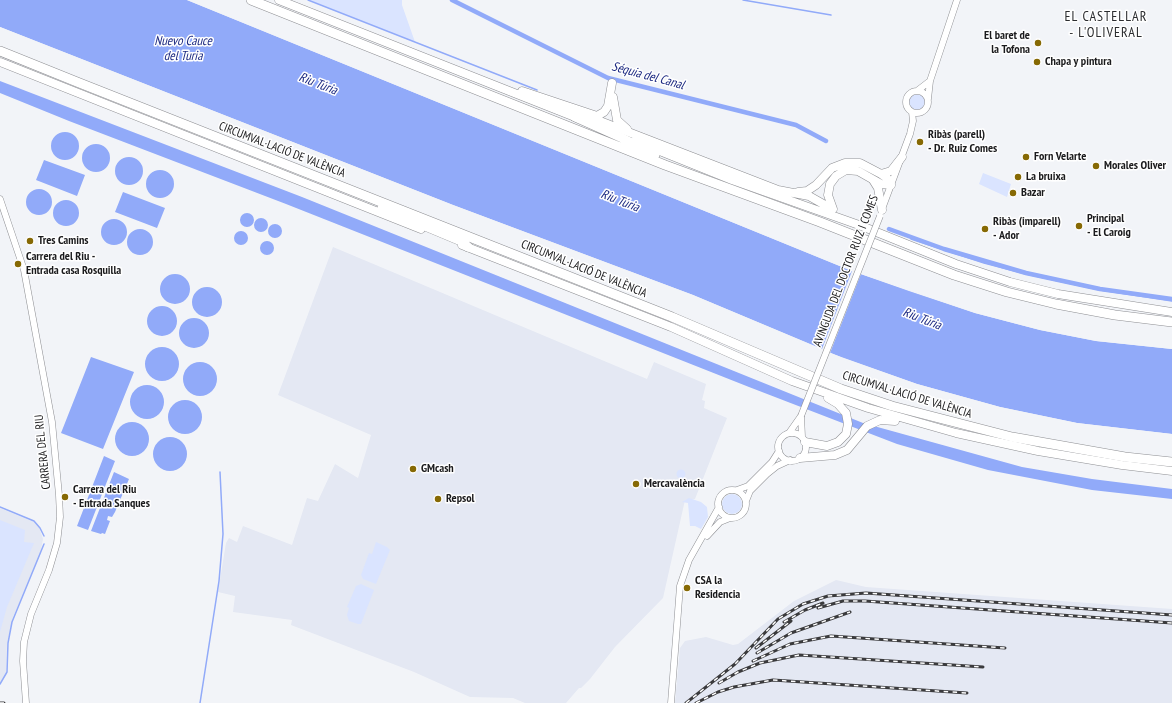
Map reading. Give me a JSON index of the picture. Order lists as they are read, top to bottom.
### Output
{
  "streets": {
    "highway": ["CIRCUMVAL·LACIÓ DE VALÈNCIA"],
    "street": ["AVINGUDA DEL DOCTOR RUIZ I COMES", "CARRERA DEL RIU"]
  },
  "districts": ["EL CASTELLAR - L'OLIVERAL"],
  "water": ["Nuevo Cauce del Turia", "Séquia del Canal", "Riu Túria"],
  "places": [
    "El baret de la Tofona",
    "Chapa y pintura",
    "Ribàs (parell) - Dr. Ruiz Comes",
    "Forn Velarte",
    "Morales Oliver",
    "La bruixa",
    "Bazar",
    "Principal - El Caroig",
    "Ribàs (imparell) - Ador",
    "Tres Camins",
    "Carrera del Riu - Entrada casa Rosquilla",
    "GMcash",
    "Mercavalència",
    "Carrera del Riu - Entrada Sanques",
    "Repsol",
    "CSA la Residencia"
  ]
}
